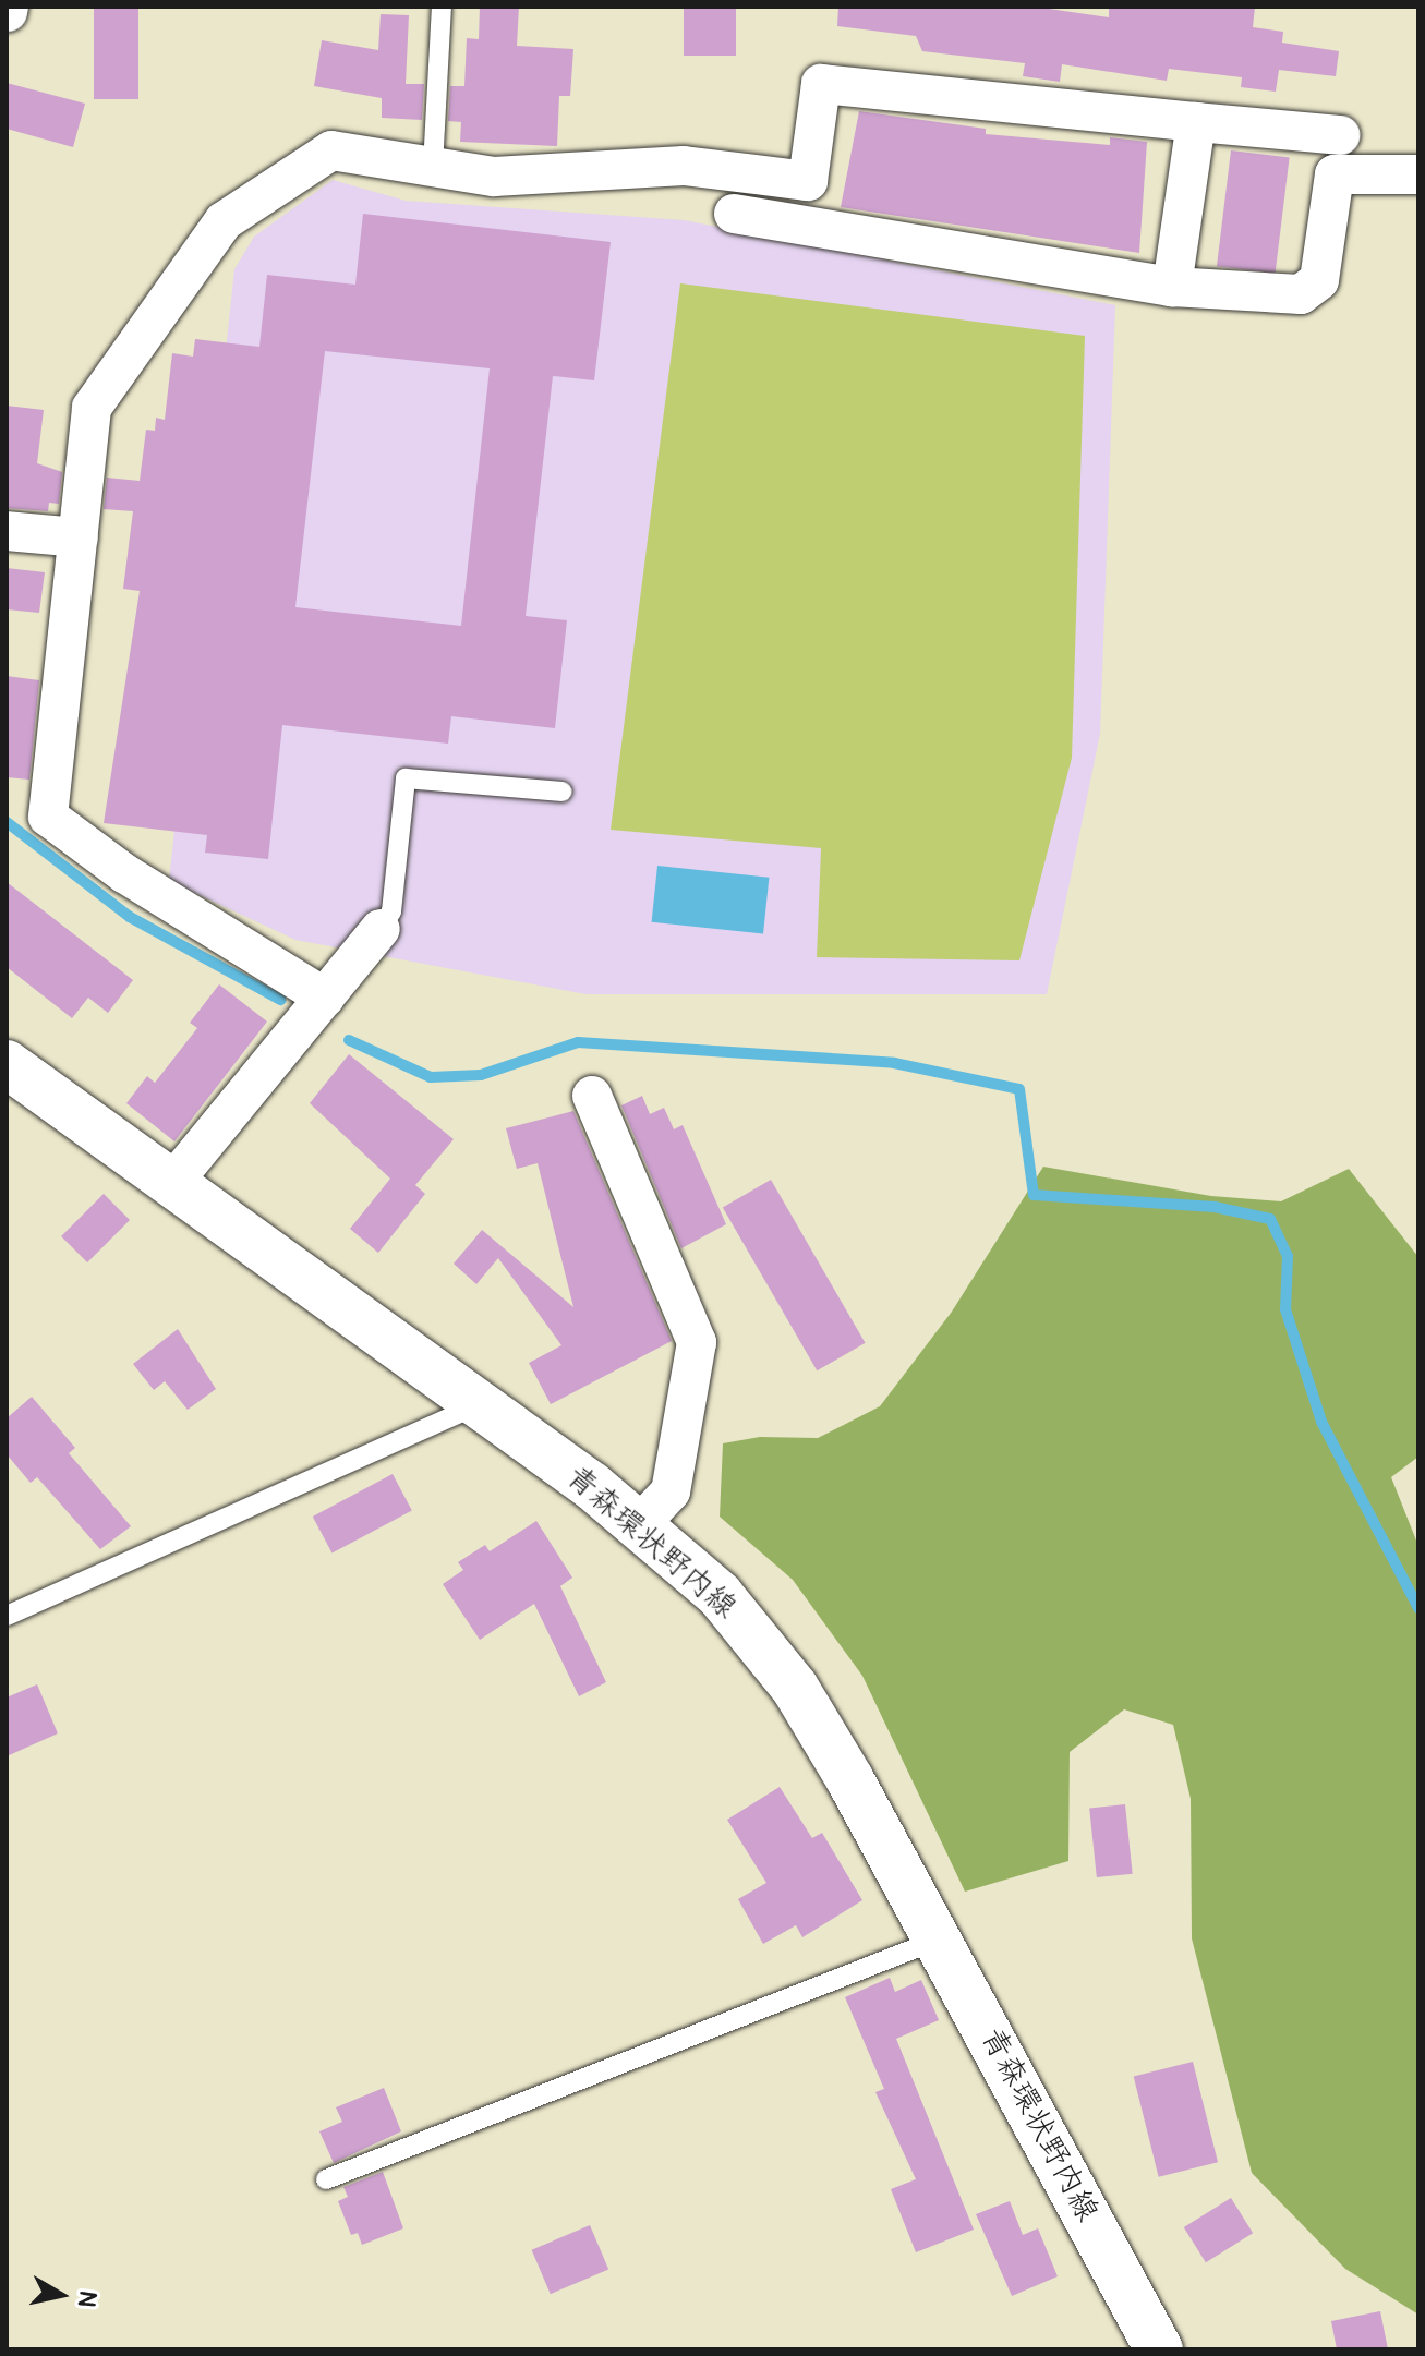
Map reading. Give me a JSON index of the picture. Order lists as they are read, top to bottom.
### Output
{
  "streets": {
    "main road": ["青森環状野内線"]
  },
  "north": "right"
}
